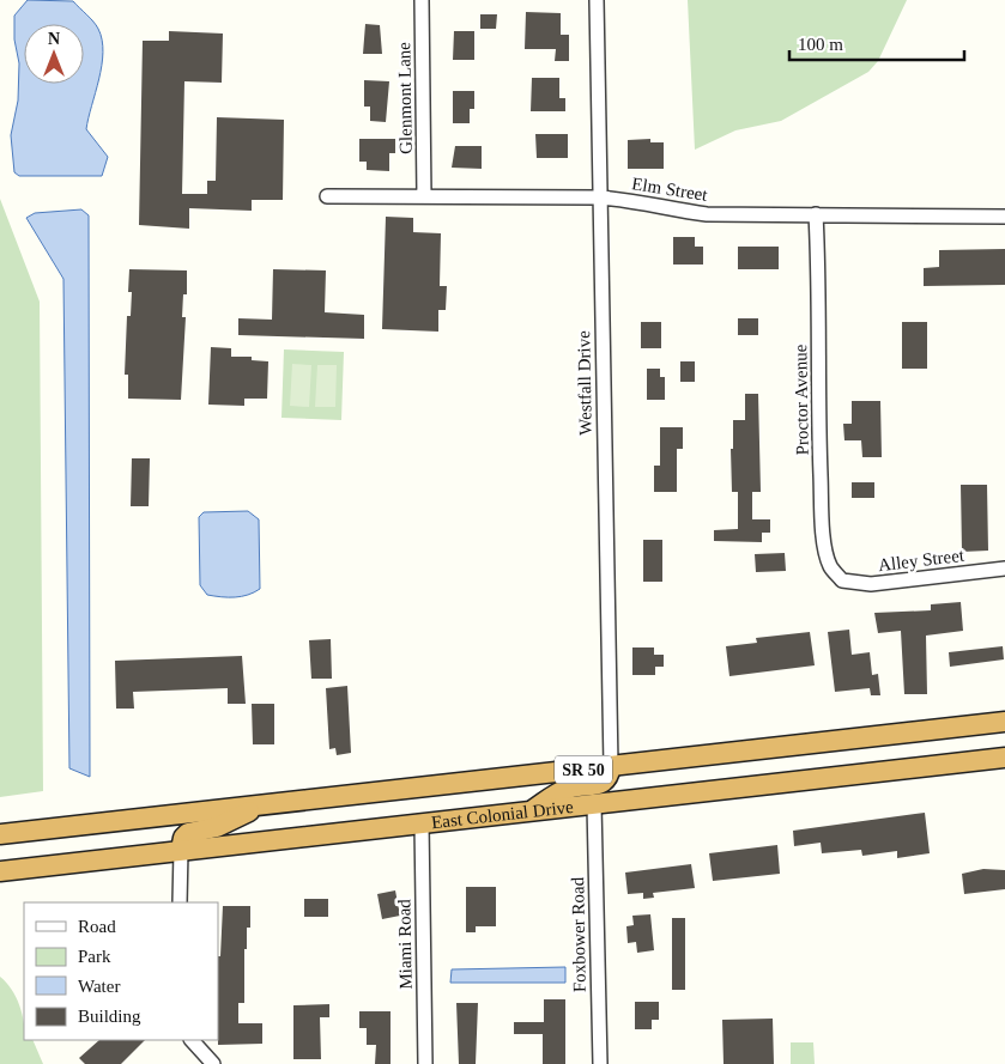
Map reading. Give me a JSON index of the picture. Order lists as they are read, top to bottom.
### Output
{
  "streets": {
    "highway": ["SR 50", "East Colonial Drive"],
    "street": [
      "Glenmont Lane",
      "Elm Street",
      "Westfall Drive",
      "Proctor Avenue",
      "Alley Street",
      "Foxbower Road",
      "Miami Road"
    ]
  },
  "crossings": [
    ["Glenmont Lane", "Elm Street"],
    ["Elm Street", "Westfall Drive"],
    ["Elm Street", "Proctor Avenue"],
    ["Westfall Drive", "East Colonial Drive"],
    ["Proctor Avenue", "Alley Street"],
    ["East Colonial Drive", "Foxbower Road"],
    ["East Colonial Drive", "Miami Road"]
  ],
  "legend": [
    "Road",
    "Park",
    "Water",
    "Building"
  ],
  "scale_bar": "100 m",
  "north": "top"
}
